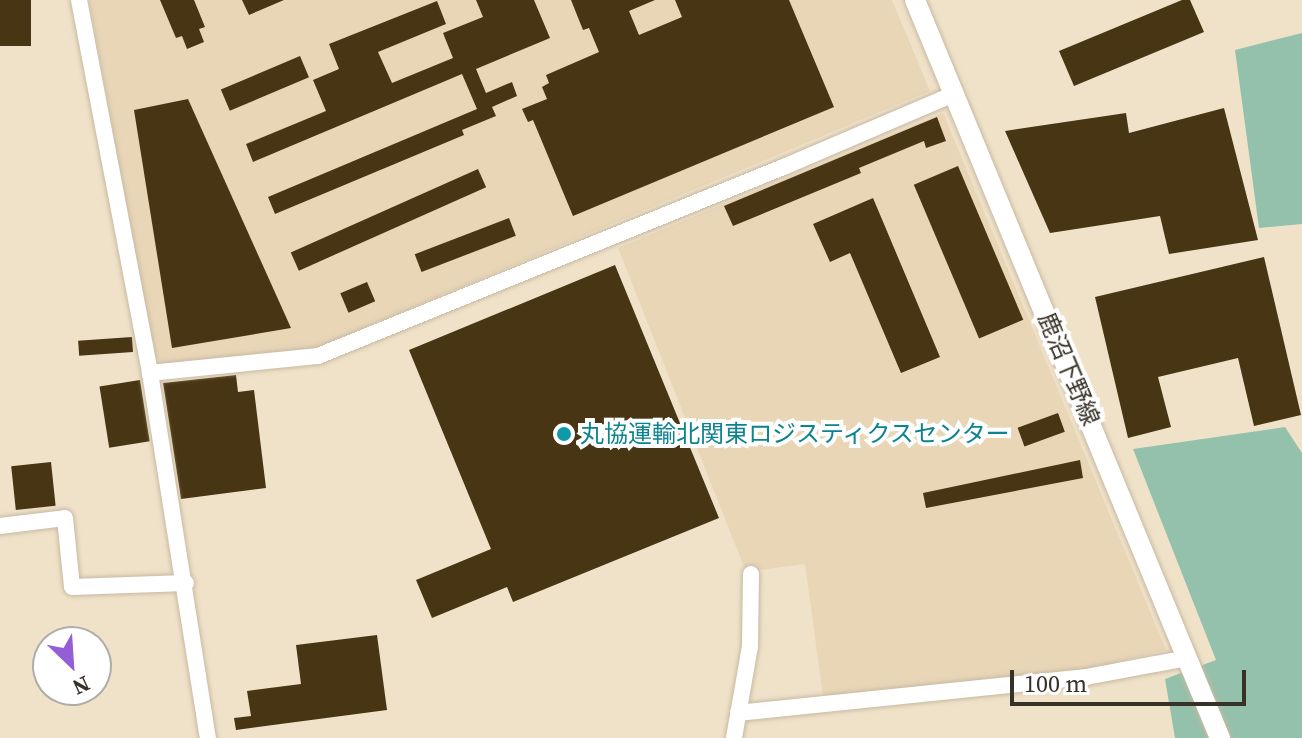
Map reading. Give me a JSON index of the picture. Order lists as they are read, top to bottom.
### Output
{
  "streets": {
    "main road": ["鹿沼下野線"]
  },
  "places": ["丸協運輸北関東ロジスティクスセンター"],
  "scale_bar": "100 m",
  "north": "bottom right"
}
